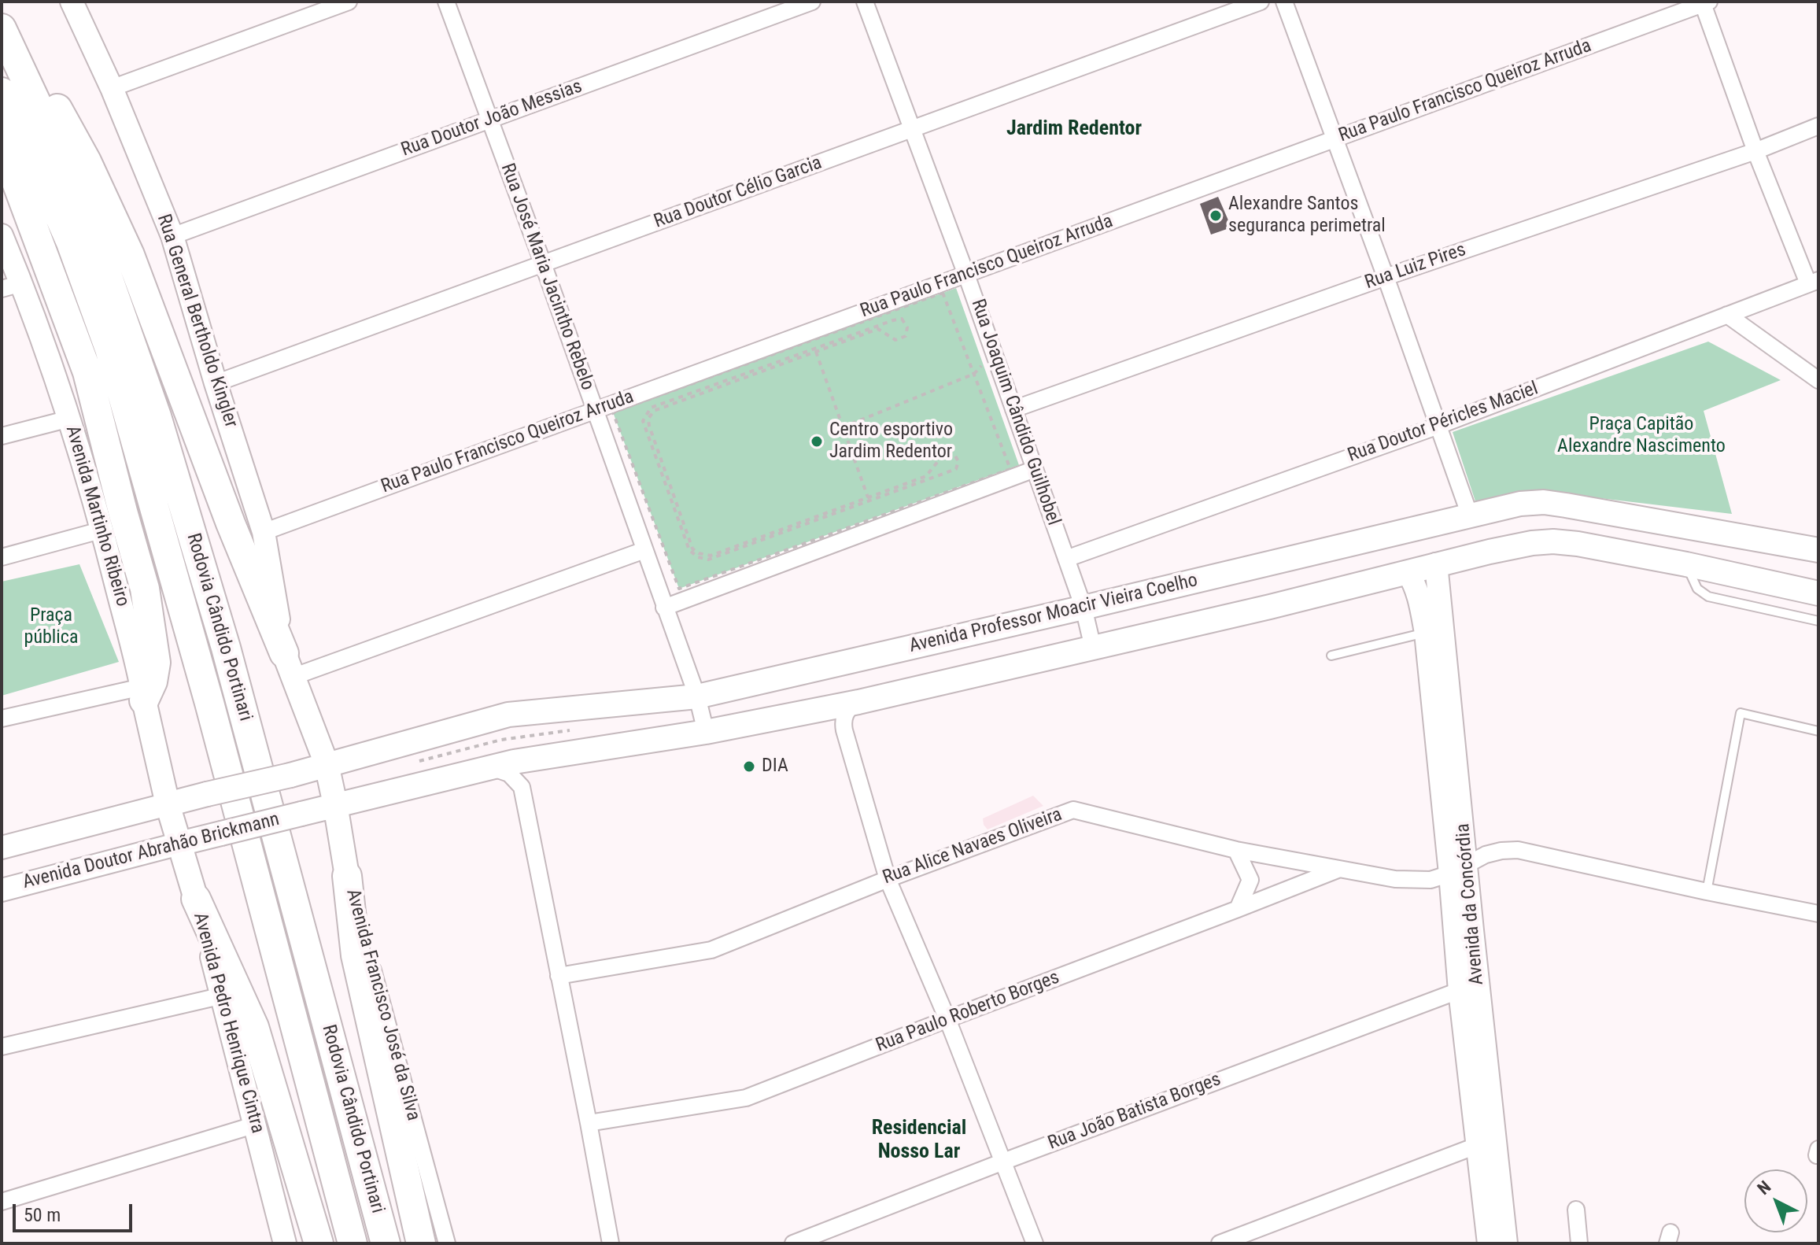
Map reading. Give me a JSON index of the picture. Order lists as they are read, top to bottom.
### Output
{
  "streets": {
    "highway": ["Rodovia Cândido Portinari"],
    "main road": [
      "Avenida Martinho Ribeiro",
      "Avenida Professor Moacir Vieira Coelho",
      "Avenida Doutor Abrahão Brickmann",
      "Avenida Francisco José da Silva",
      "Avenida Pedro Henrique Cintra"
    ],
    "street": [
      "Rua Paulo Francisco Queiroz Arruda",
      "Rua Doutor João Messias",
      "Rua Doutor Célio Garcia",
      "Rua Luiz Pires",
      "Rua José Maria Jacintho Rebelo",
      "Rua General Bertholdo Kingler",
      "Rua Joaquim Cândido Guilhobel",
      "Rua Doutor Péricles Maciel",
      "Rua Alice Navaes Oliveira",
      "Avenida da Concórdia",
      "Rua Paulo Roberto Borges",
      "Rua João Batista Borges"
    ]
  },
  "crossings": [
    ["Rua Paulo Francisco Queiroz Arruda", "Rua José Maria Jacintho Rebelo"],
    ["Rua Paulo Francisco Queiroz Arruda", "Rua General Bertholdo Kingler"],
    ["Rua Paulo Francisco Queiroz Arruda", "Rua Joaquim Cândido Guilhobel"],
    ["Rua Doutor João Messias", "Rua José Maria Jacintho Rebelo"],
    ["Rua Doutor João Messias", "Rua General Bertholdo Kingler"],
    ["Rua Doutor Célio Garcia", "Rua José Maria Jacintho Rebelo"],
    ["Rua Doutor Célio Garcia", "Rua General Bertholdo Kingler"],
    ["Rua Doutor Célio Garcia", "Rua Joaquim Cândido Guilhobel"],
    ["Rua Luiz Pires", "Rua Joaquim Cândido Guilhobel"],
    ["Rua José Maria Jacintho Rebelo", "Avenida Professor Moacir Vieira Coelho"],
    ["Rua General Bertholdo Kingler", "Avenida Francisco José da Silva"],
    ["Rua Joaquim Cândido Guilhobel", "Rua Doutor Péricles Maciel"],
    ["Rua Joaquim Cândido Guilhobel", "Avenida Professor Moacir Vieira Coelho"],
    ["Avenida Martinho Ribeiro", "Avenida Professor Moacir Vieira Coelho"],
    ["Avenida Martinho Ribeiro", "Avenida Pedro Henrique Cintra"],
    ["Avenida Professor Moacir Vieira Coelho", "Avenida Francisco José da Silva"],
    ["Avenida Professor Moacir Vieira Coelho", "Avenida Pedro Henrique Cintra"],
    ["Rua Alice Navaes Oliveira", "Avenida da Concórdia"],
    ["Rua Alice Navaes Oliveira", "Rua Paulo Roberto Borges"],
    ["Avenida Doutor Abrahão Brickmann", "Avenida Francisco José da Silva"],
    ["Avenida Doutor Abrahão Brickmann", "Avenida Pedro Henrique Cintra"],
    ["Avenida da Concórdia", "Rua João Batista Borges"]
  ],
  "districts": ["Jardim Redentor", "Residencial Nosso Lar"],
  "parks": ["Praça Capitão Alexandre Nascimento", "Praça pública"],
  "places": ["Alexandre Santos seguranca perimetral", "Centro esportivo Jardim Redentor", "DIA"],
  "scale_bar": "50 m",
  "north": "top left"
}
